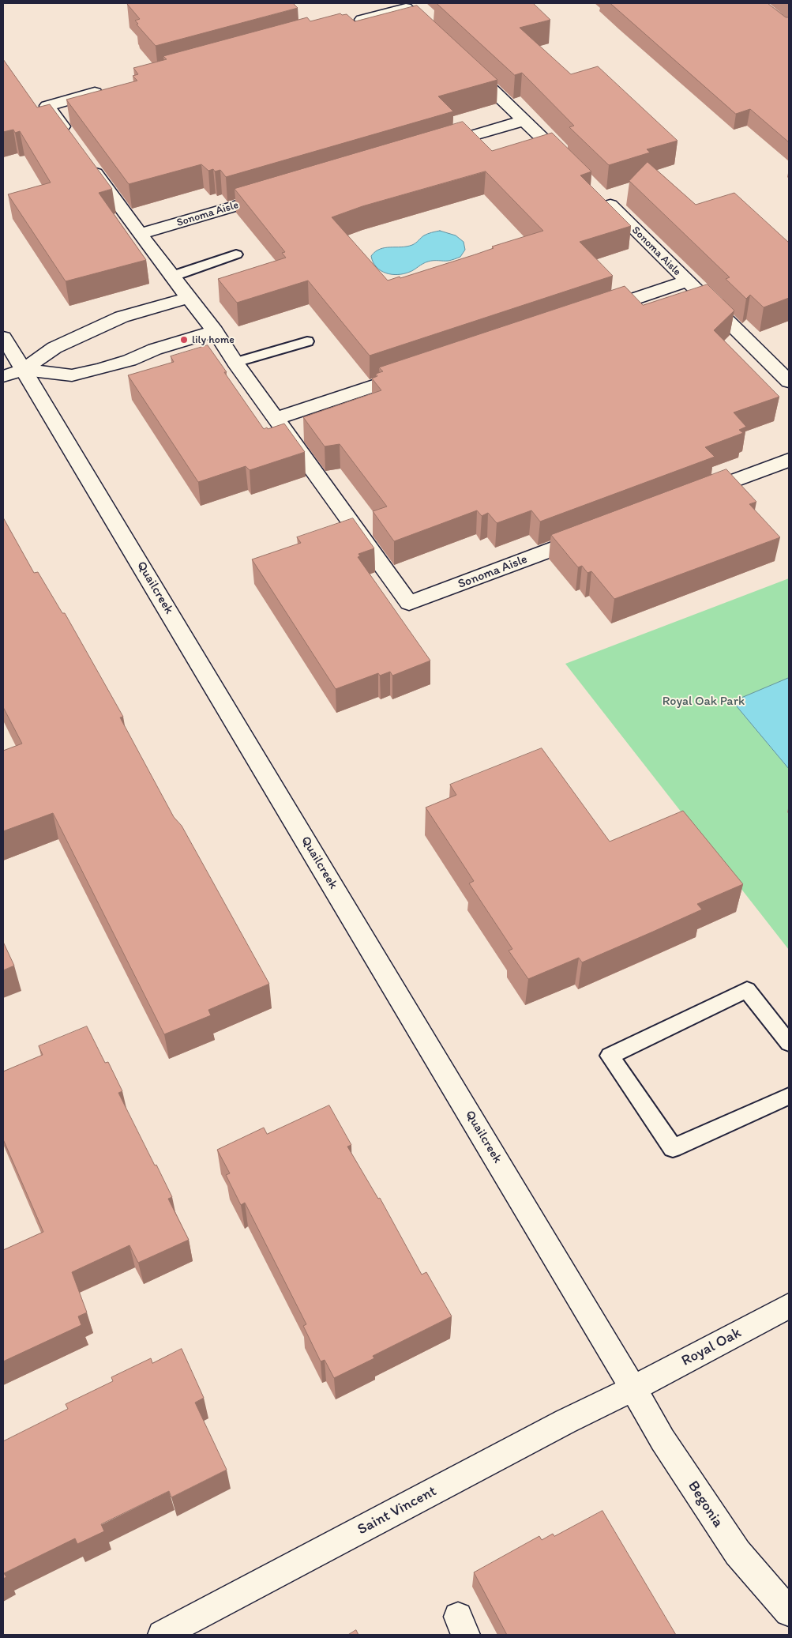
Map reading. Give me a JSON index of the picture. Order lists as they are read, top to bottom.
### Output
{
  "streets": {
    "street": [
      "Sonoma Aisle",
      "Quailcreek",
      "Royal Oak",
      "Begonia",
      "Saint Vincent"
    ]
  },
  "crossings": [
    ["Quailcreek", "Royal Oak"],
    ["Quailcreek", "Begonia"],
    ["Quailcreek", "Saint Vincent"],
    ["Royal Oak", "Begonia"],
    ["Royal Oak", "Saint Vincent"],
    ["Begonia", "Saint Vincent"]
  ],
  "parks": ["Royal Oak Park"],
  "places": ["lily home"]
}
